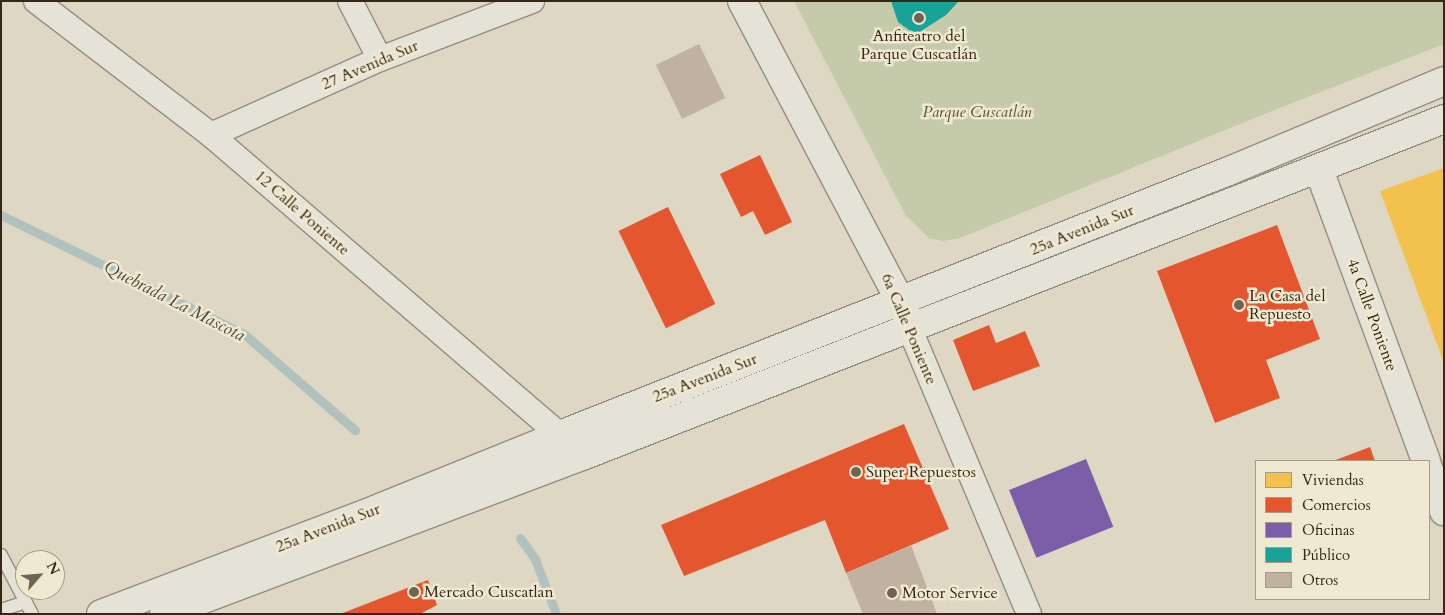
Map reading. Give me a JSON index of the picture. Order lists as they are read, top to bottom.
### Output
{
  "streets": {
    "street": [
      "27 Avenida Sur",
      "12 Calle Poniente",
      "25a Avenida Sur",
      "4a Calle Poniente",
      "6a Calle Poniente"
    ]
  },
  "crossings": [
    ["27 Avenida Sur", "12 Calle Poniente"],
    ["12 Calle Poniente", "25a Avenida Sur"],
    ["25a Avenida Sur", "4a Calle Poniente"],
    ["25a Avenida Sur", "6a Calle Poniente"]
  ],
  "water": ["Quebrada La Mascota"],
  "parks": ["Parque Cuscatlán"],
  "places": [
    "Anfiteatro del Parque Cuscatlán",
    "La Casa del Repuesto",
    "Super Repuestos",
    "Mercado Cuscatlan",
    "Motor Service"
  ],
  "legend": [
    "Viviendas",
    "Comercios",
    "Oficinas",
    "Público",
    "Otros"
  ],
  "north": "top right"
}
